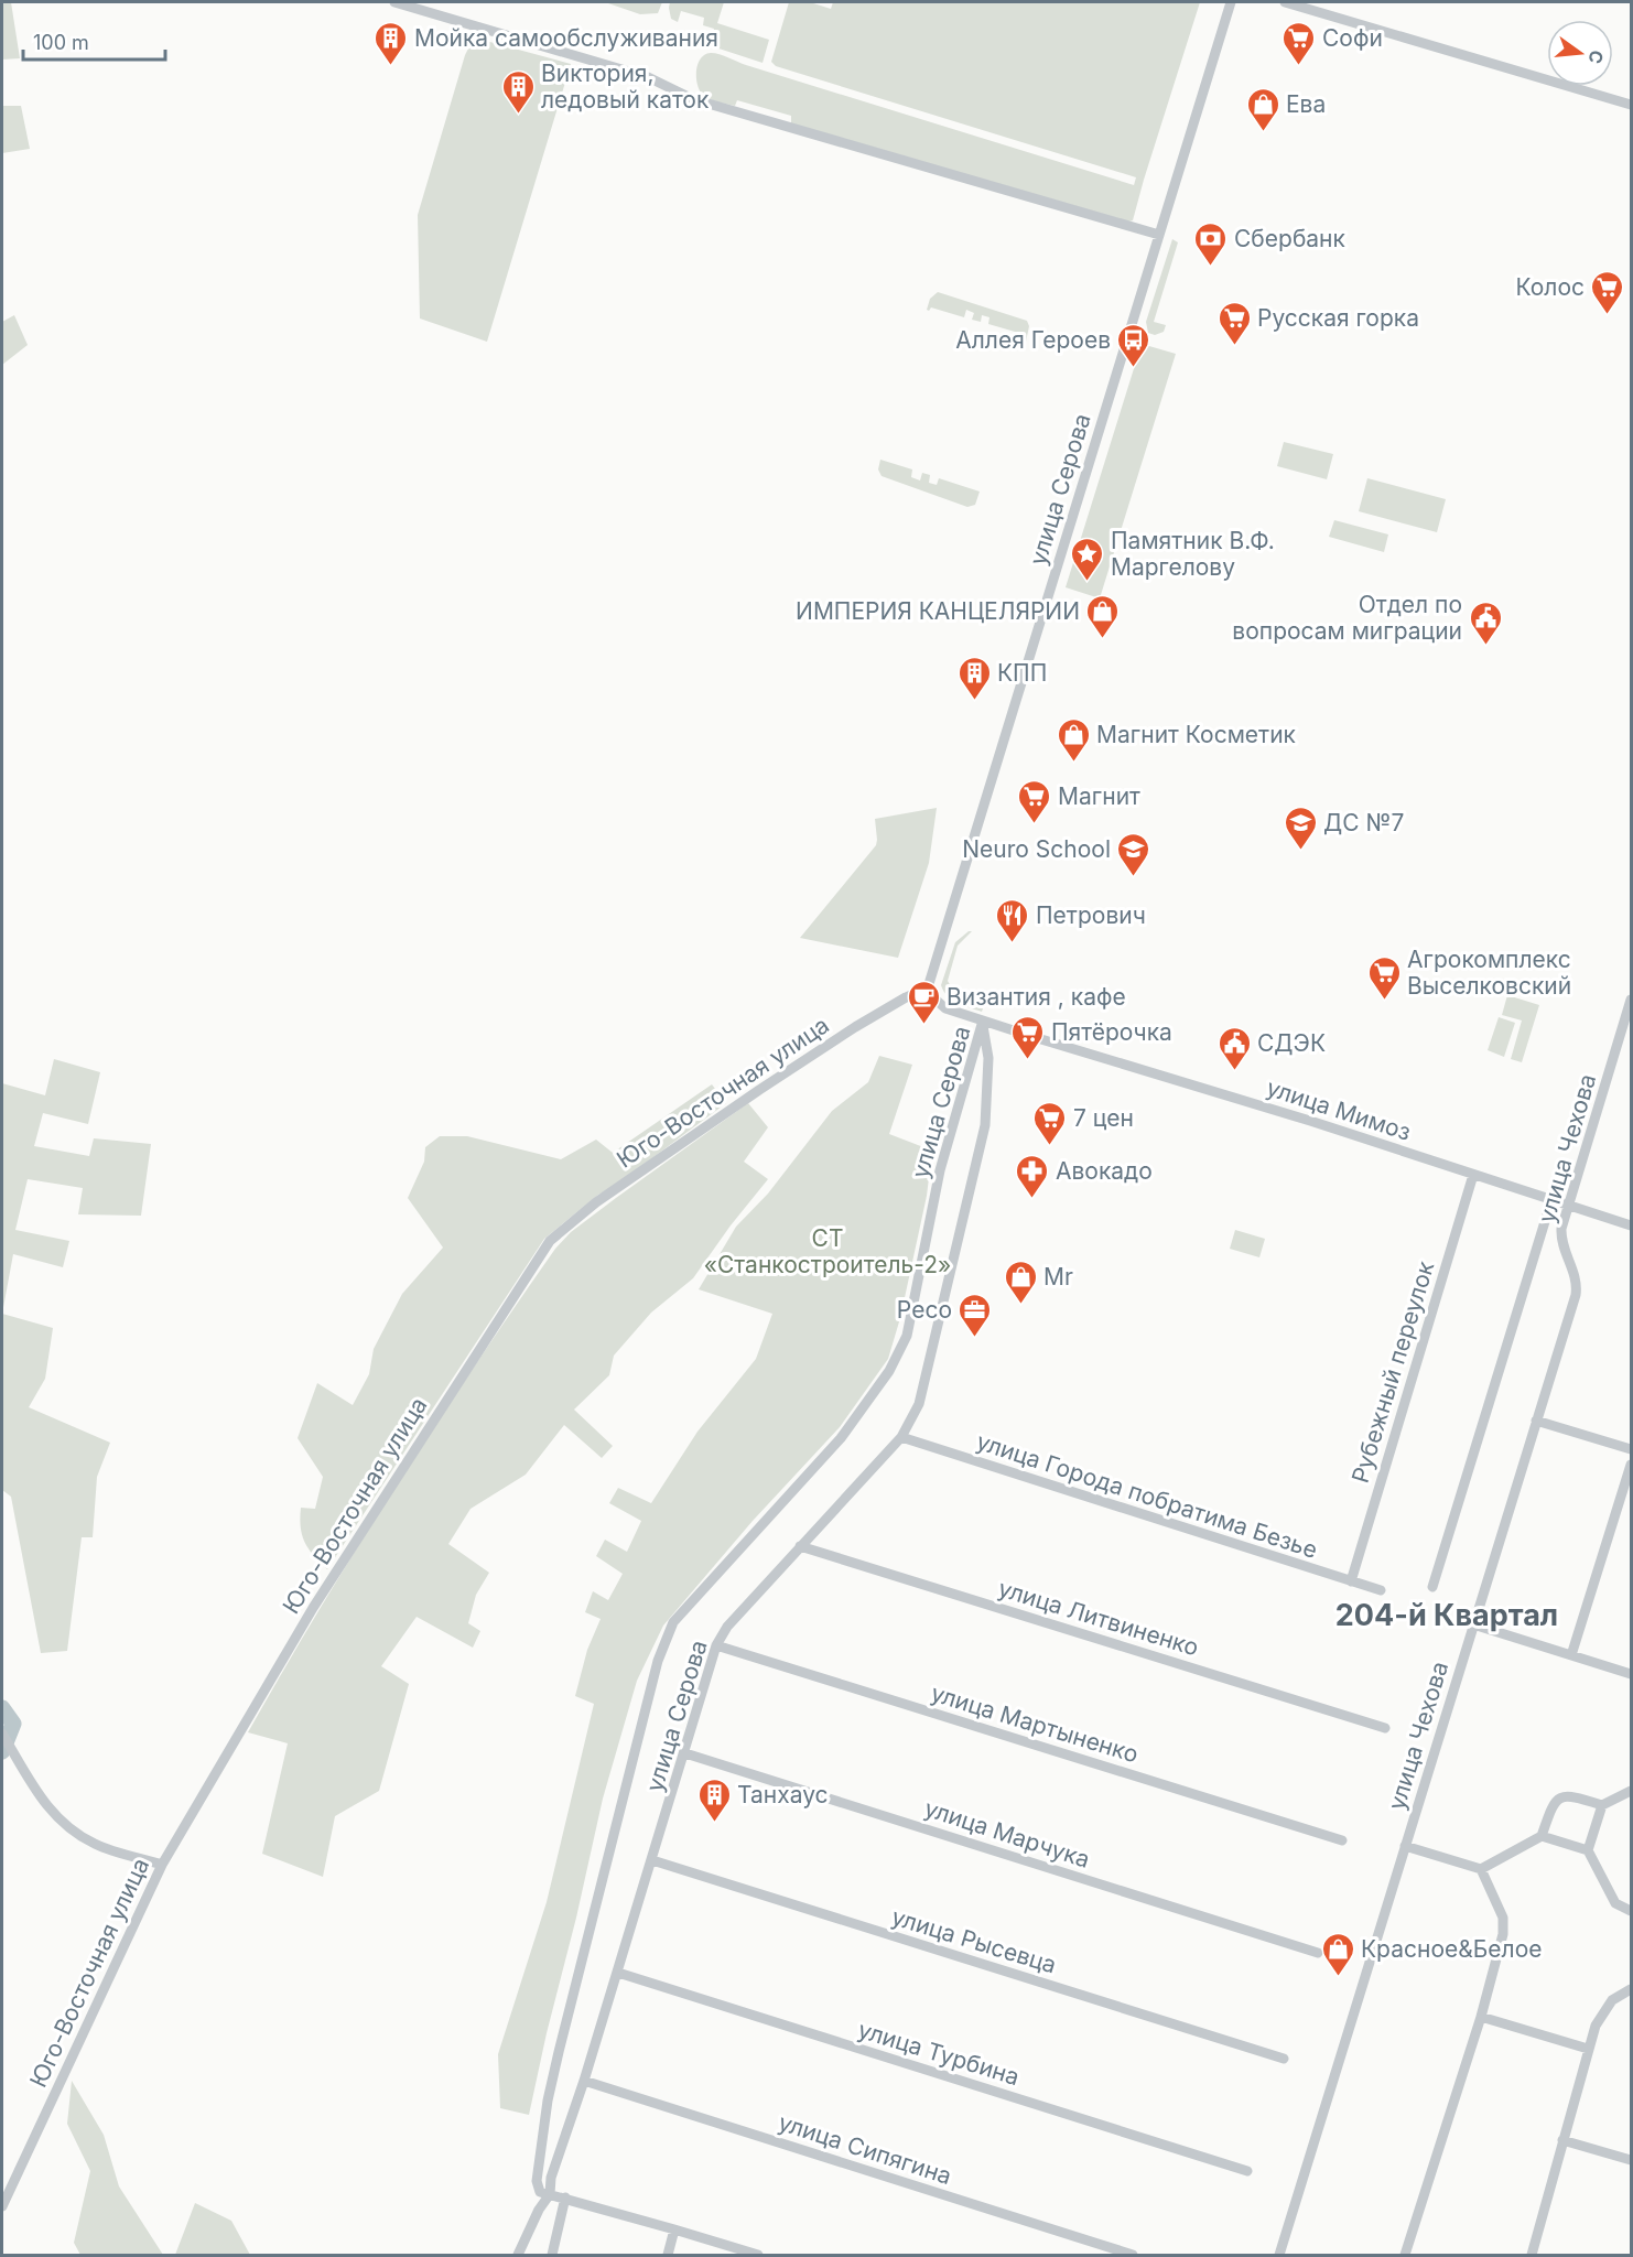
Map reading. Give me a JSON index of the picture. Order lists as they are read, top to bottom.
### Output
{
  "streets": {
    "street": [
      "улица Серова",
      "Юго-Восточная улица",
      "улица Мимоз",
      "улица Чехова",
      "Рубежный переулок",
      "улица Города побратима Безье",
      "улица Литвиненко",
      "улица Мартыненко",
      "улица Марчука",
      "улица Рысевца",
      "улица Турбина",
      "улица Сипягина"
    ]
  },
  "crossings": [
    ["улица Серова", "Юго-Восточная улица"],
    ["улица Серова", "улица Мимоз"],
    ["улица Серова", "улица Города побратима Безье"],
    ["улица Серова", "улица Литвиненко"],
    ["улица Серова", "улица Мартыненко"],
    ["улица Серова", "улица Марчука"],
    ["улица Серова", "улица Рысевца"],
    ["улица Серова", "улица Турбина"],
    ["улица Серова", "улица Сипягина"],
    ["Юго-Восточная улица", "улица Мимоз"],
    ["улица Мимоз", "улица Чехова"],
    ["улица Мимоз", "Рубежный переулок"],
    ["Рубежный переулок", "улица Города побратима Безье"]
  ],
  "districts": ["204-й Квартал"],
  "parks": ["СТ «Станкостроитель-2»"],
  "places": {
    "building": [
      "Мойка самообслуживания",
      "Виктория, ледовый каток",
      "КПП",
      "Танхаус"
    ],
    "supermarket": [
      "Софи",
      "Колос",
      "Русская горка",
      "Магнит",
      "Агрокомплекс Выселковский",
      "Пятёрочка",
      "7 цен"
    ],
    "shop": [
      "Ева",
      "ИМПЕРИЯ КАНЦЕЛЯРИИ",
      "Магнит Косметик",
      "Mr",
      "Красное&Белое"
    ],
    "bank": ["Сбербанк"],
    "bus stop": ["Аллея Героев"],
    "place": ["Памятник В.Ф. Маргелову"],
    "public building": ["Отдел по вопросам миграции", "СДЭК"],
    "school or university": ["ДС №7", "Neuro School"],
    "restaurant": ["Петрович"],
    "cafe": ["Византия , кафе"],
    "pharmacy": ["Авокадо"],
    "office": ["Ресо"]
  },
  "scale_bar": "100 m",
  "north": "right"
}
